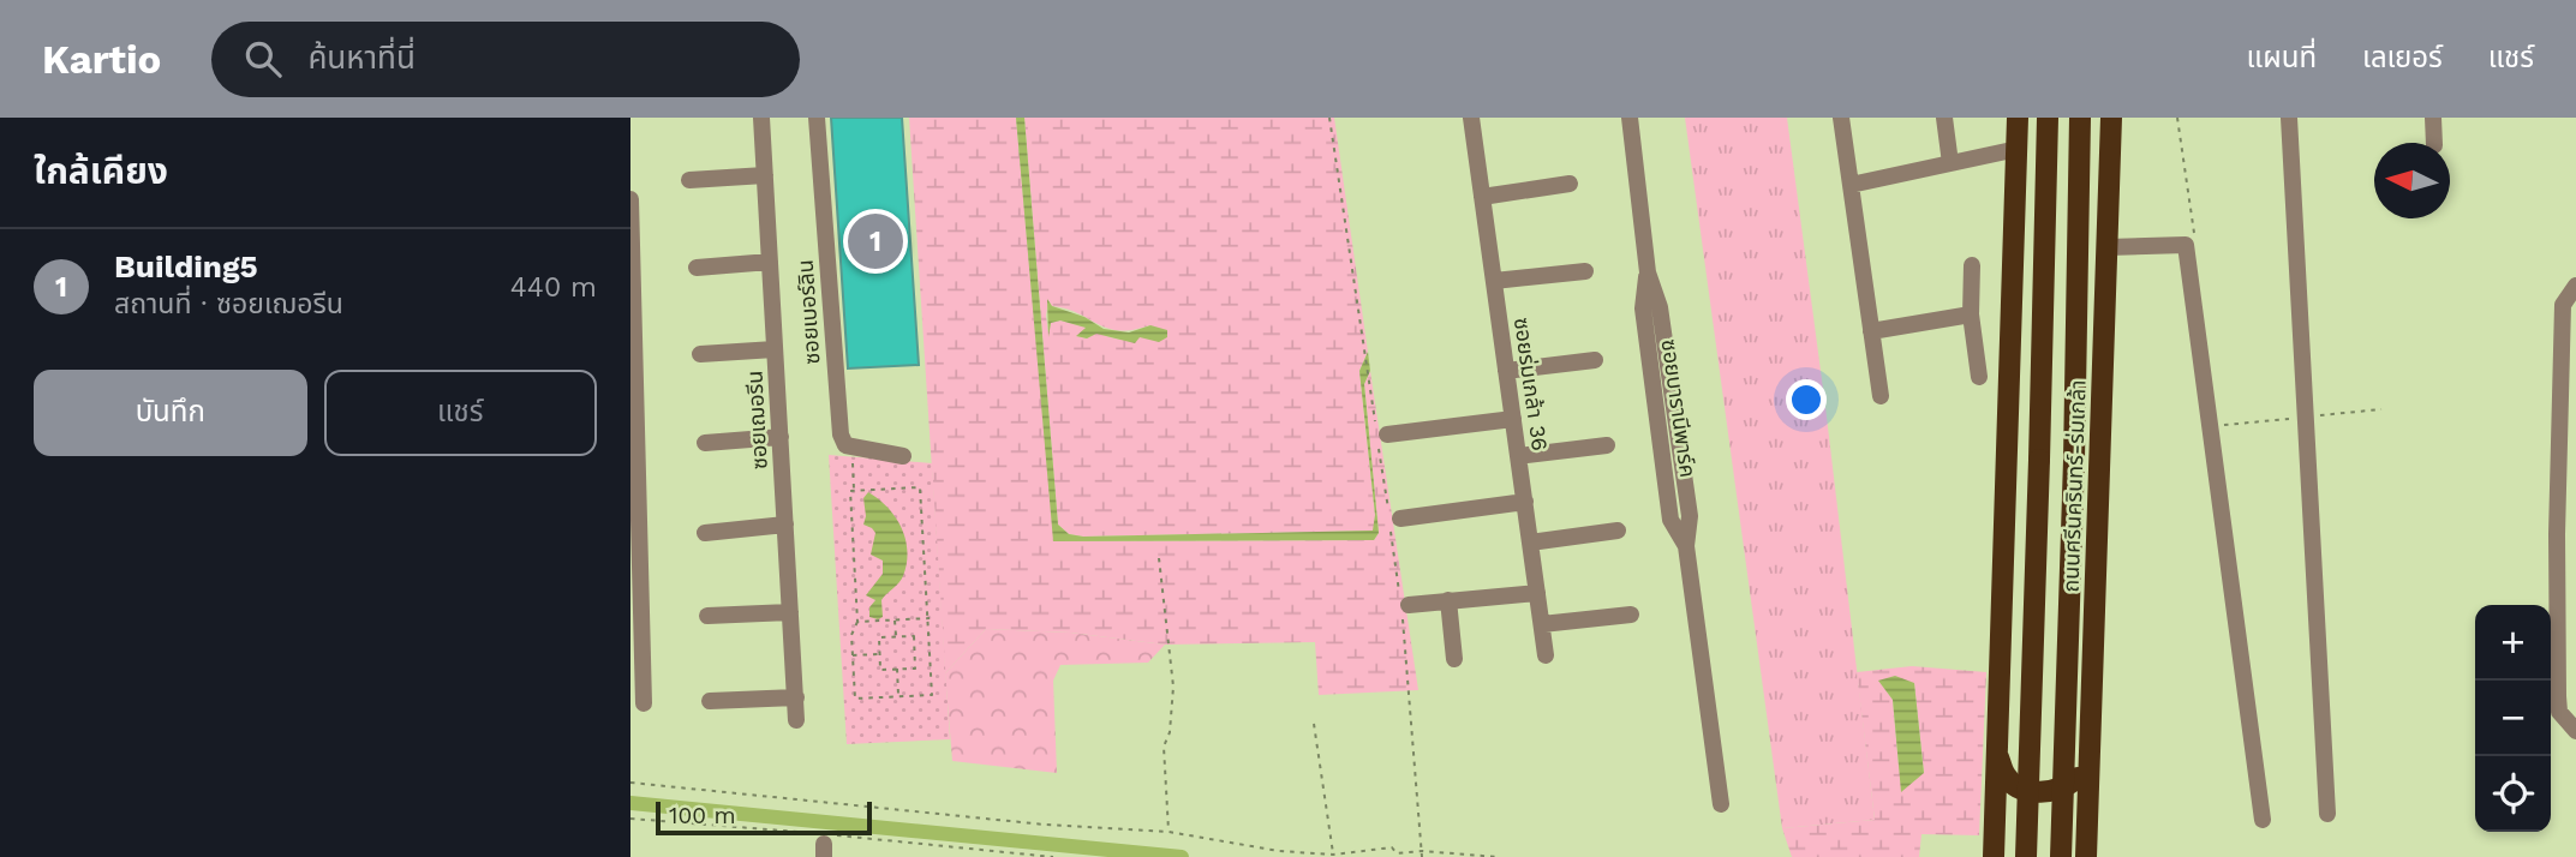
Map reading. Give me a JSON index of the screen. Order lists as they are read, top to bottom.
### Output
{
  "streets": {
    "main road": ["ถนนศรีนครินทร์-ร่มเกล้า"],
    "street": [
      "ซอยเบอร์ลิน",
      "ซอยร่มเกล้า 36",
      "ซอยบารานีพาร์ค",
      "ซอยเฌอรีน"
    ]
  },
  "scale_bar": "100 m",
  "north": "left",
  "page": {
    "header": "Kartio",
    "search": "ค้นหาที่นี่",
    "nav": ["แผนที่", "เลเยอร์", "แชร์"],
    "heading": "ใกล้เคียง",
    "pins": "1",
    "list": [
      {
        "mark": "1",
        "name": "Building5",
        "note": "สถานที่ · ซอยเฌอรีน",
        "value": "440 m"
      }
    ],
    "buttons": ["บันทึก", "แชร์"],
    "map_buttons": ["+", "−"],
    "scale": "100 m"
  }
}
